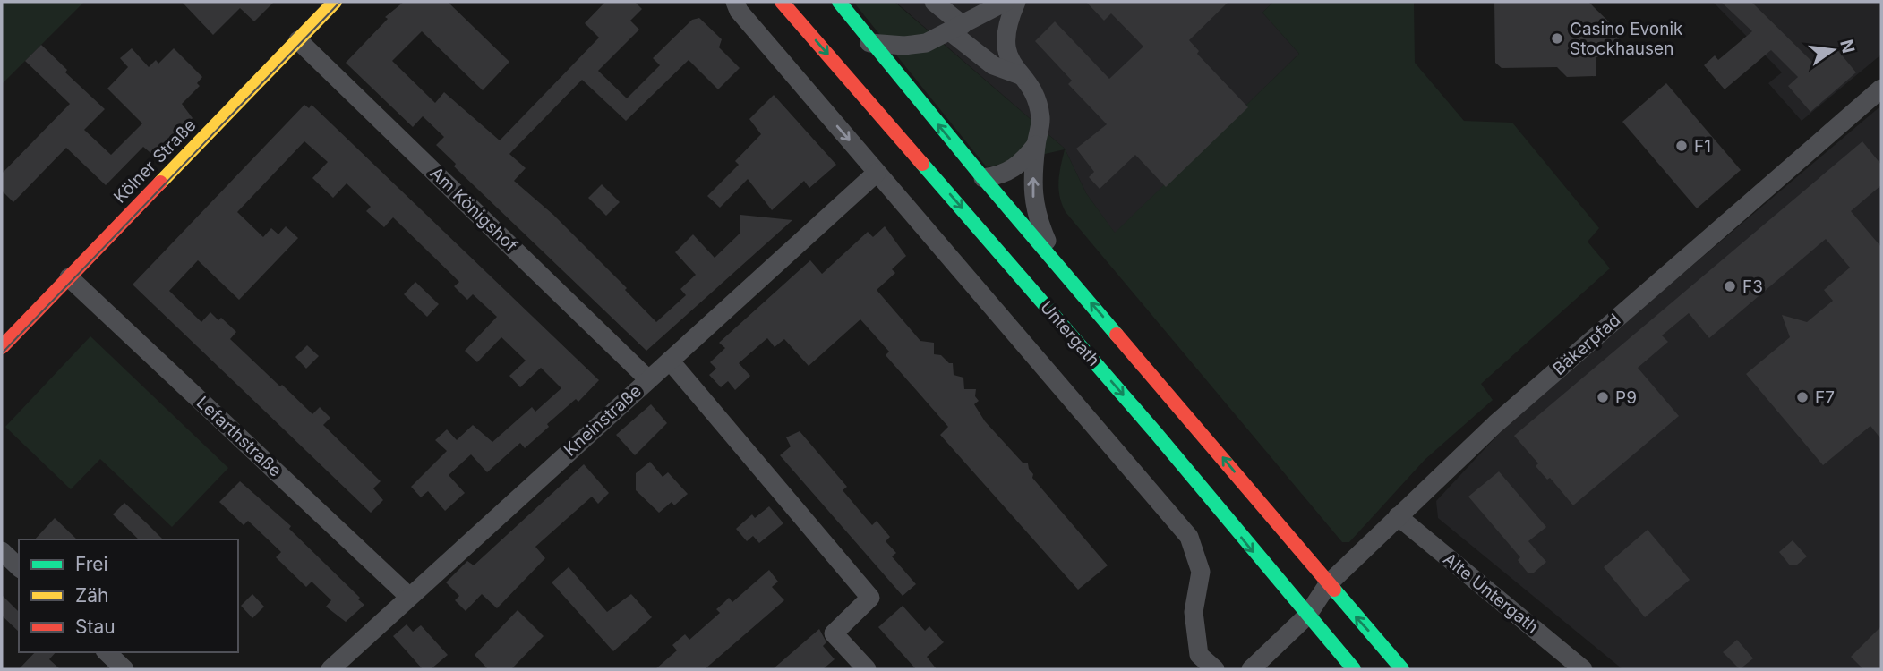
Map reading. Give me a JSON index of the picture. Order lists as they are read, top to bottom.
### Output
{
  "streets": {
    "main road": ["Kölner Straße", "Untergath"],
    "street": [
      "Am Königshof",
      "Bäkerpfad",
      "Kneinstraße",
      "Lefarthstraße",
      "Alte Untergath"
    ]
  },
  "crossings": [
    ["Kölner Straße", "Am Königshof"],
    ["Kölner Straße", "Lefarthstraße"],
    ["Am Königshof", "Kneinstraße"],
    ["Untergath", "Bäkerpfad"],
    ["Bäkerpfad", "Alte Untergath"],
    ["Kneinstraße", "Lefarthstraße"]
  ],
  "places": [
    "Casino Evonik Stockhausen",
    "F1",
    "F3",
    "P9",
    "F7"
  ],
  "legend": ["Frei", "Zäh", "Stau"],
  "north": "right"
}
